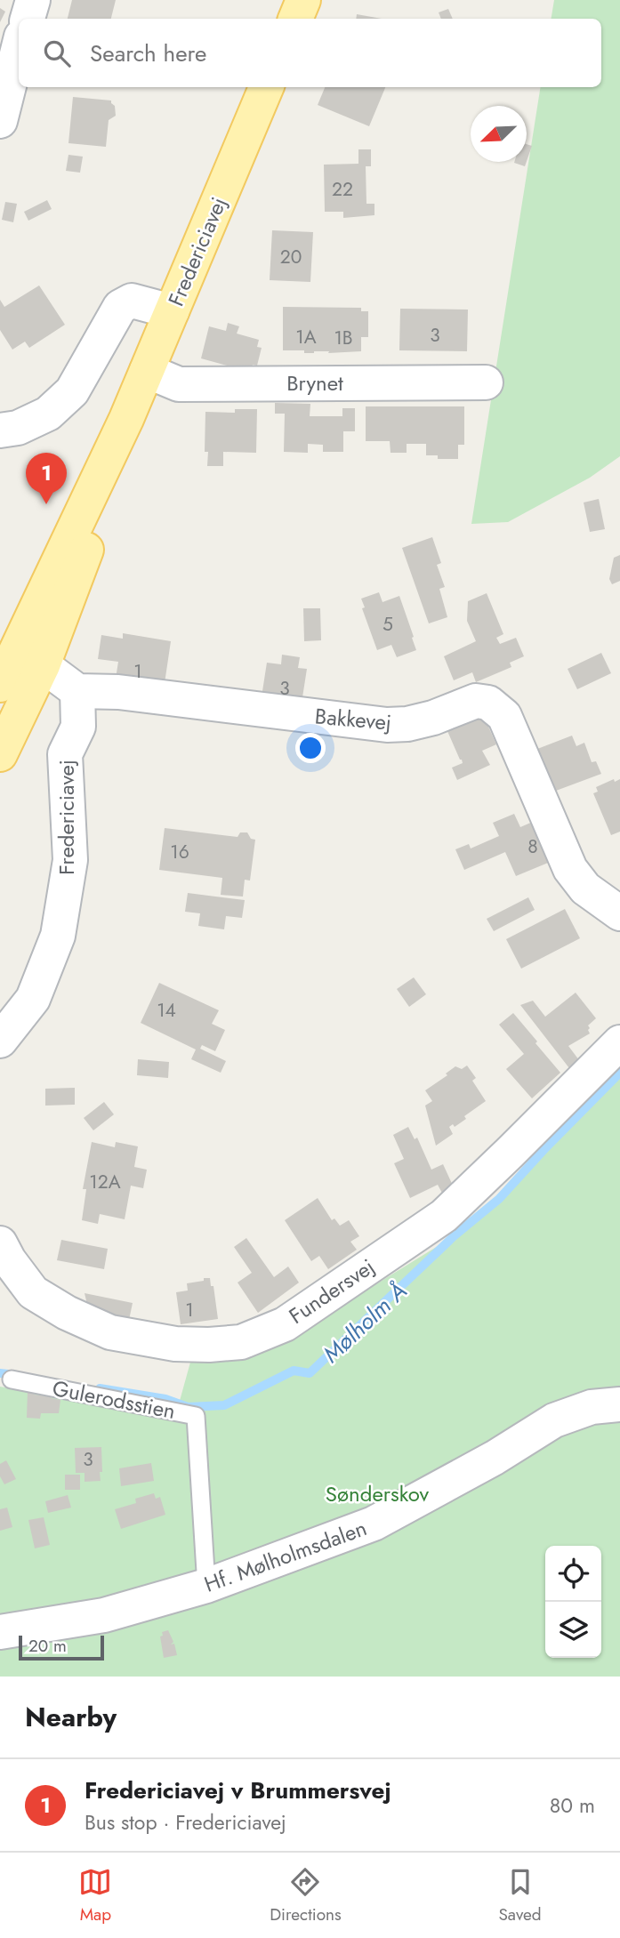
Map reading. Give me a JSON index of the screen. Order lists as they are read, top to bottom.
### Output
{
  "streets": {
    "main road": ["Fredericiavej"],
    "street": [
      "Brynet",
      "Bakkevej",
      "Fundersvej",
      "Hf. Mølholmsdalen"
    ],
    "lane": ["Gulerodsstien"]
  },
  "crossings": [
    ["Fredericiavej", "Brynet"],
    ["Fredericiavej", "Bakkevej"],
    ["Gulerodsstien", "Hf. Mølholmsdalen"]
  ],
  "water": ["Mølholm Å"],
  "parks": ["Sønderskov"],
  "house_numbers": [
    "22",
    "20",
    "3",
    "1A",
    "1B",
    "5",
    "1",
    "3",
    "8",
    "16",
    "14",
    "12A",
    "1",
    "3"
  ],
  "scale_bar": "20 m",
  "north": "bottom left",
  "page": {
    "search": "Search here",
    "pins": "1",
    "scale": "20 m",
    "heading": "Nearby",
    "list": [
      {
        "mark": "1",
        "name": "Fredericiavej v Brummersvej",
        "note": "Bus stop · Fredericiavej",
        "value": "80 m"
      }
    ],
    "nav": ["Map", "Directions", "Saved"]
  }
}
